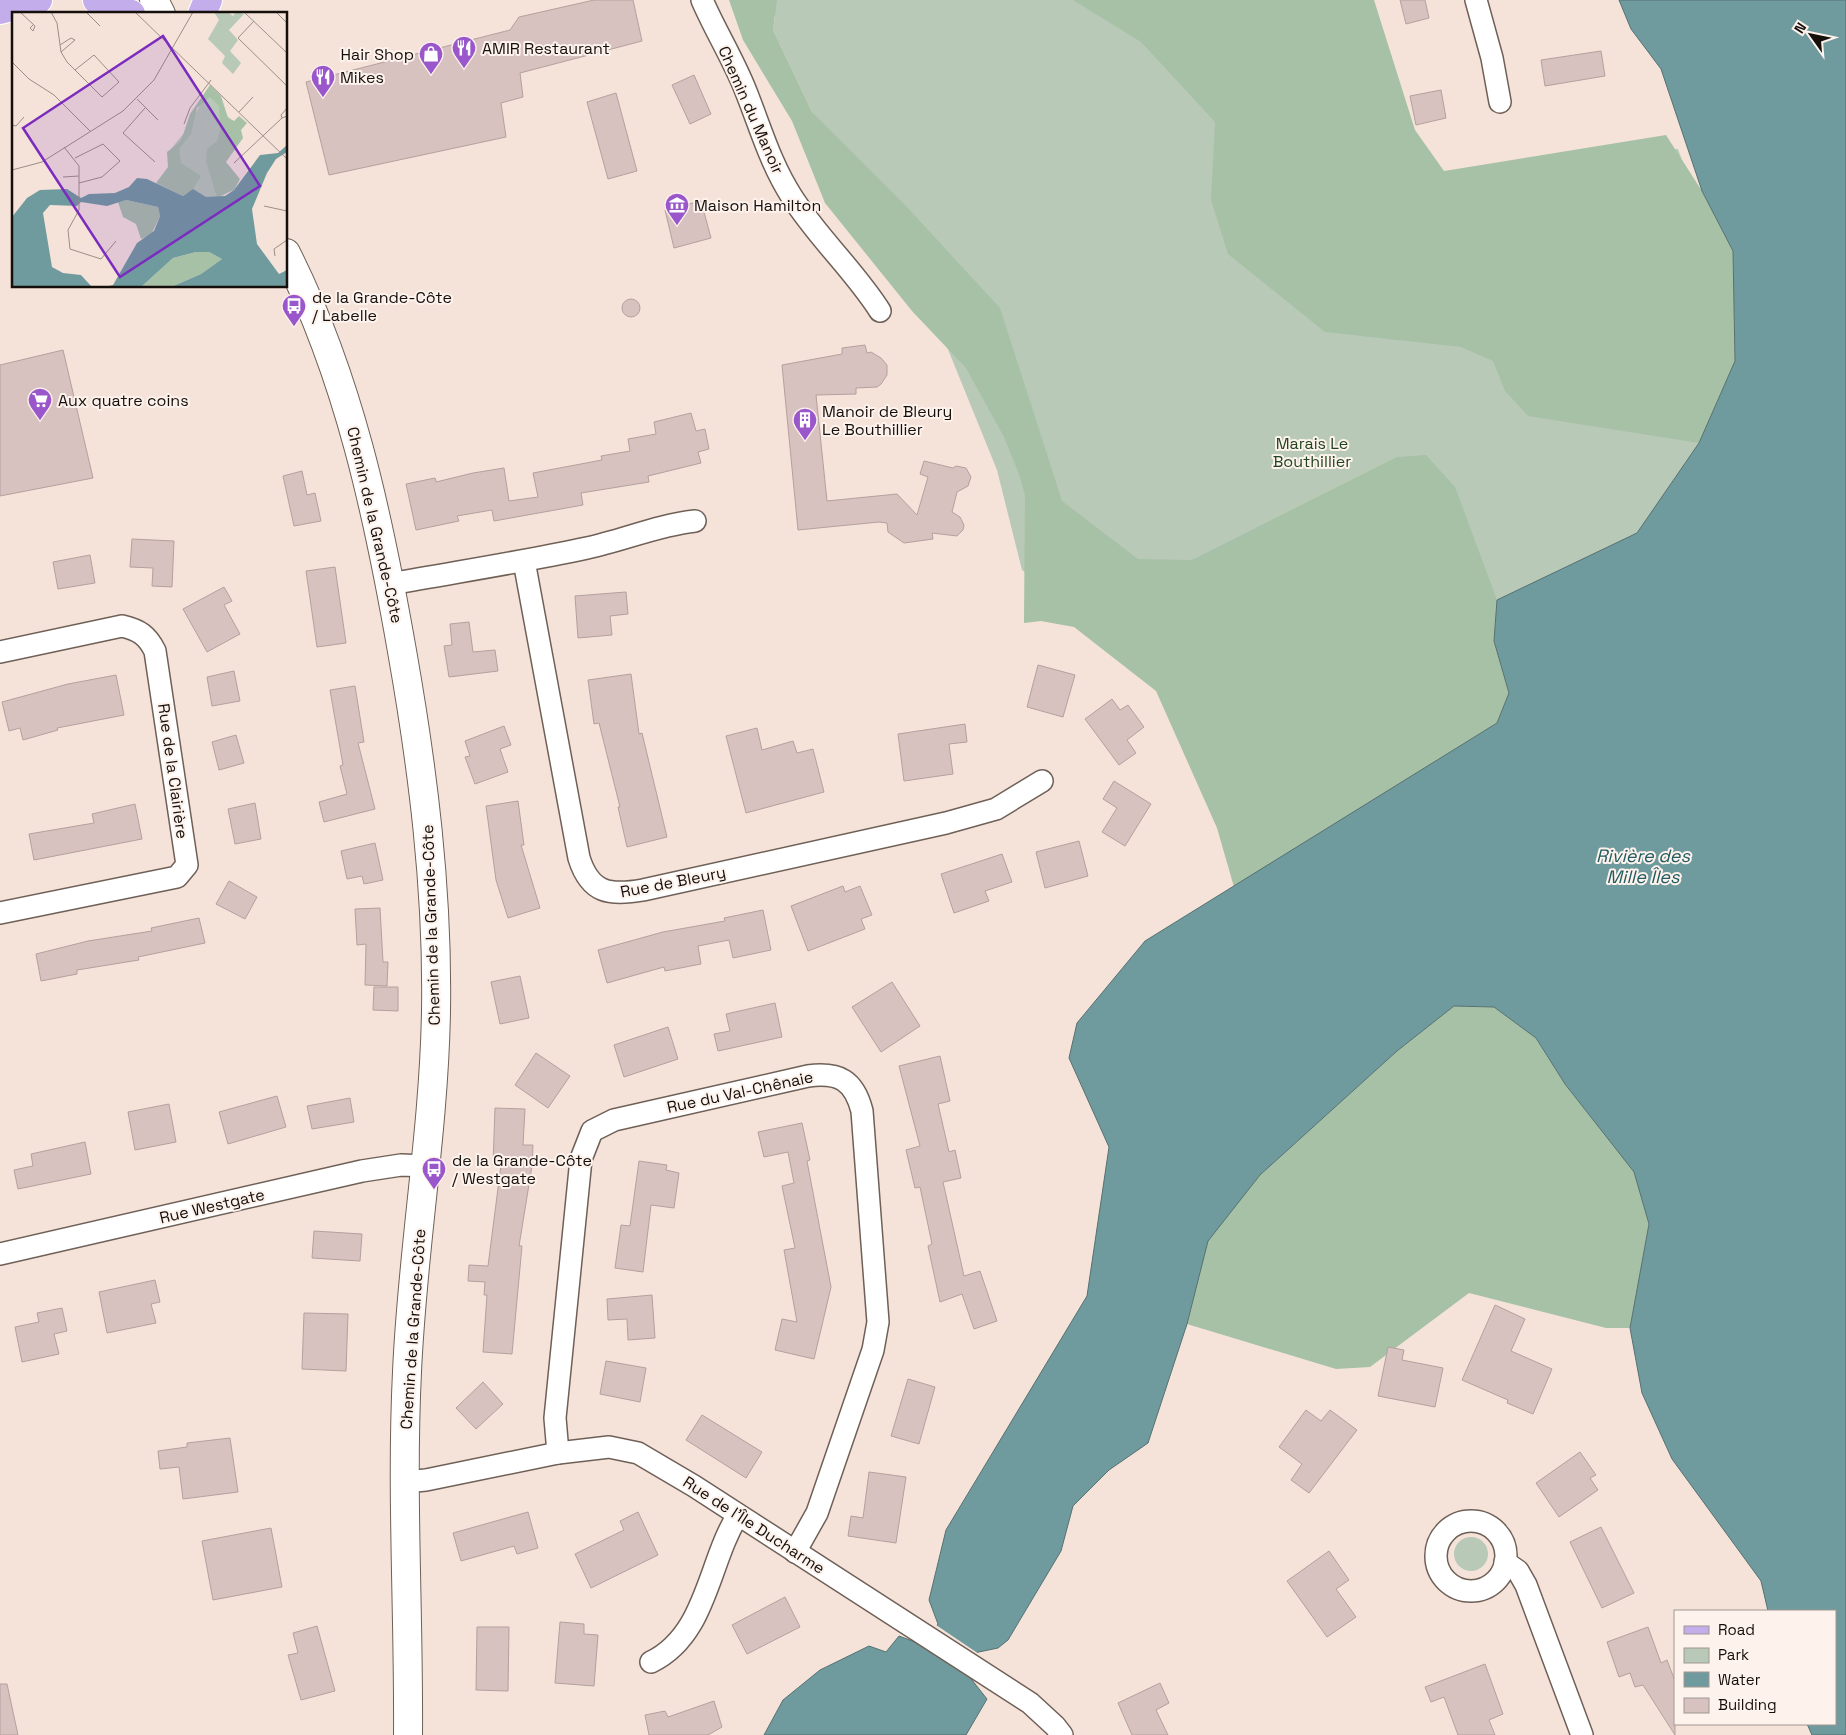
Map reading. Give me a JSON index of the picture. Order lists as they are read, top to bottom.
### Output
{
  "streets": {
    "main road": ["Chemin de la Grande-Côte"],
    "street": [
      "Chemin du Manoir",
      "Rue de la Clairière",
      "Rue de Bleury",
      "Rue du Val-Chênaie",
      "Rue Westgate",
      "Rue de l'Île Ducharme"
    ]
  },
  "crossings": [
    ["Chemin de la Grande-Côte", "Rue Westgate"],
    ["Chemin de la Grande-Côte", "Rue de l'Île Ducharme"],
    ["Rue du Val-Chênaie", "Rue de l'Île Ducharme"]
  ],
  "water": ["Rivière des Mille Îles"],
  "parks": ["Marais Le Bouthillier"],
  "places": {
    "restaurant": ["AMIR Restaurant", "Mikes"],
    "shop": ["Hair Shop"],
    "museum": ["Maison Hamilton"],
    "bus stop": ["de la Grande-Côte / Labelle", "de la Grande-Côte / Westgate"],
    "supermarket": ["Aux quatre coins"],
    "building": ["Manoir de Bleury Le Bouthillier"]
  },
  "legend": [
    "Road",
    "Park",
    "Water",
    "Building"
  ],
  "north": "top left"
}
